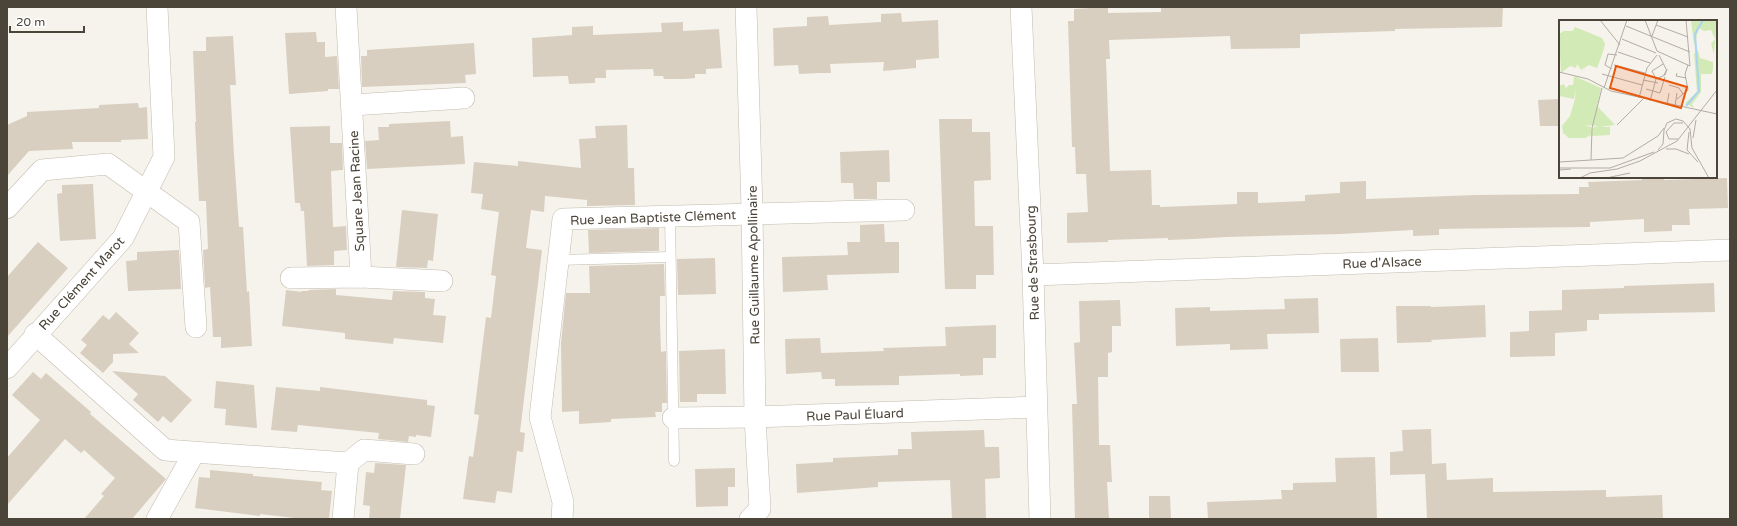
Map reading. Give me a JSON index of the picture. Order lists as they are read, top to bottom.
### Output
{
  "streets": {
    "street": [
      "Square Jean Racine",
      "Rue Jean Baptiste Clément",
      "Rue d'Alsace",
      "Rue de Strasbourg",
      "Rue Guillaume Apollinaire",
      "Rue Clément Marot",
      "Rue Paul Éluard"
    ]
  },
  "crossings": [
    ["Rue Jean Baptiste Clément", "Rue Guillaume Apollinaire"],
    ["Rue d'Alsace", "Rue de Strasbourg"],
    ["Rue de Strasbourg", "Rue Paul Éluard"],
    ["Rue Guillaume Apollinaire", "Rue Paul Éluard"]
  ],
  "scale_bar": "20 m"
}
